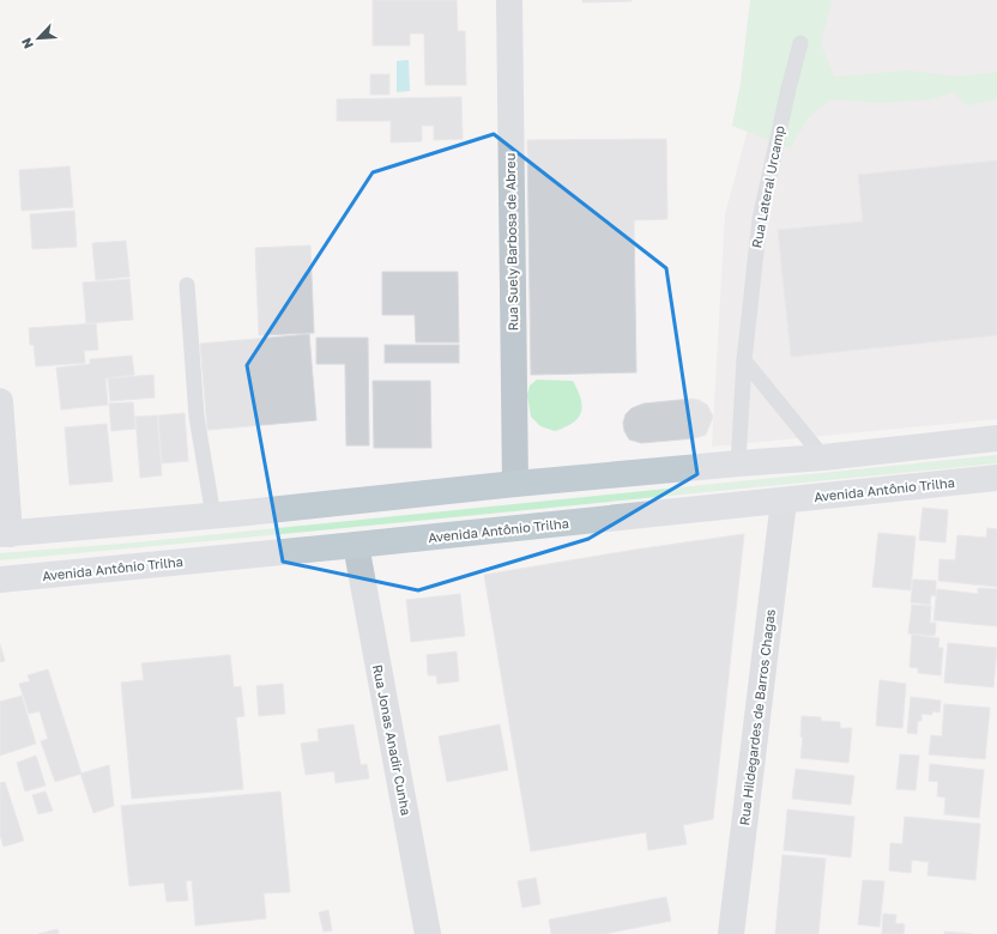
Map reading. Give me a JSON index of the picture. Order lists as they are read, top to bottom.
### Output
{
  "streets": {
    "main road": ["Avenida Antônio Trilha"],
    "street": ["Rua Suely Barbosa de Abreu", "Rua Hildegardes de Barros Chagas", "Rua Jonas Anadir Cunha"],
    "lane": ["Rua Lateral Urcamp"]
  },
  "crossings": [
    ["Avenida Antônio Trilha", "Rua Hildegardes de Barros Chagas"],
    ["Avenida Antônio Trilha", "Rua Jonas Anadir Cunha"]
  ],
  "north": "bottom left"
}
